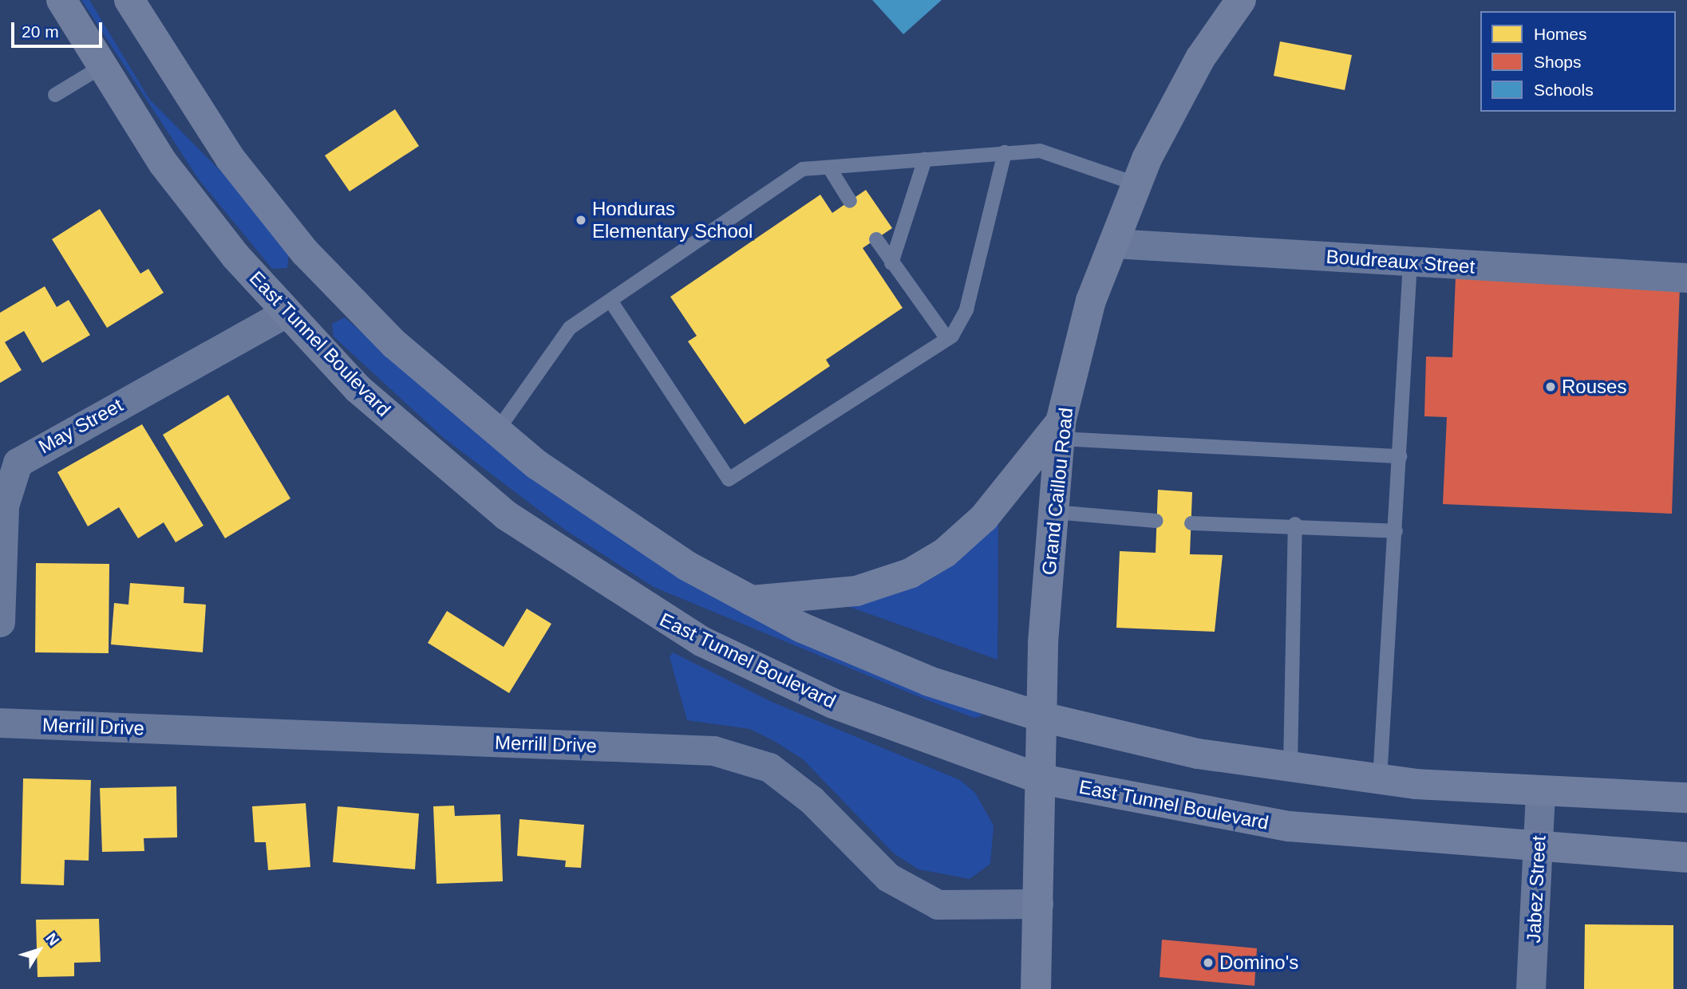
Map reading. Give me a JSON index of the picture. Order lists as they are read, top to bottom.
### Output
{
  "streets": {
    "main road": ["East Tunnel Boulevard", "Grand Caillou Road"],
    "street": [
      "Boudreaux Street",
      "May Street",
      "Merrill Drive",
      "Jabez Street"
    ]
  },
  "crossings": [
    ["Boudreaux Street", "Grand Caillou Road"],
    ["East Tunnel Boulevard", "May Street"],
    ["East Tunnel Boulevard", "Grand Caillou Road"],
    ["East Tunnel Boulevard", "Jabez Street"],
    ["Grand Caillou Road", "Merrill Drive"]
  ],
  "places": ["Honduras Elementary School", "Rouses", "Domino's"],
  "legend": ["Homes", "Shops", "Schools"],
  "scale_bar": "20 m",
  "north": "top right"
}
